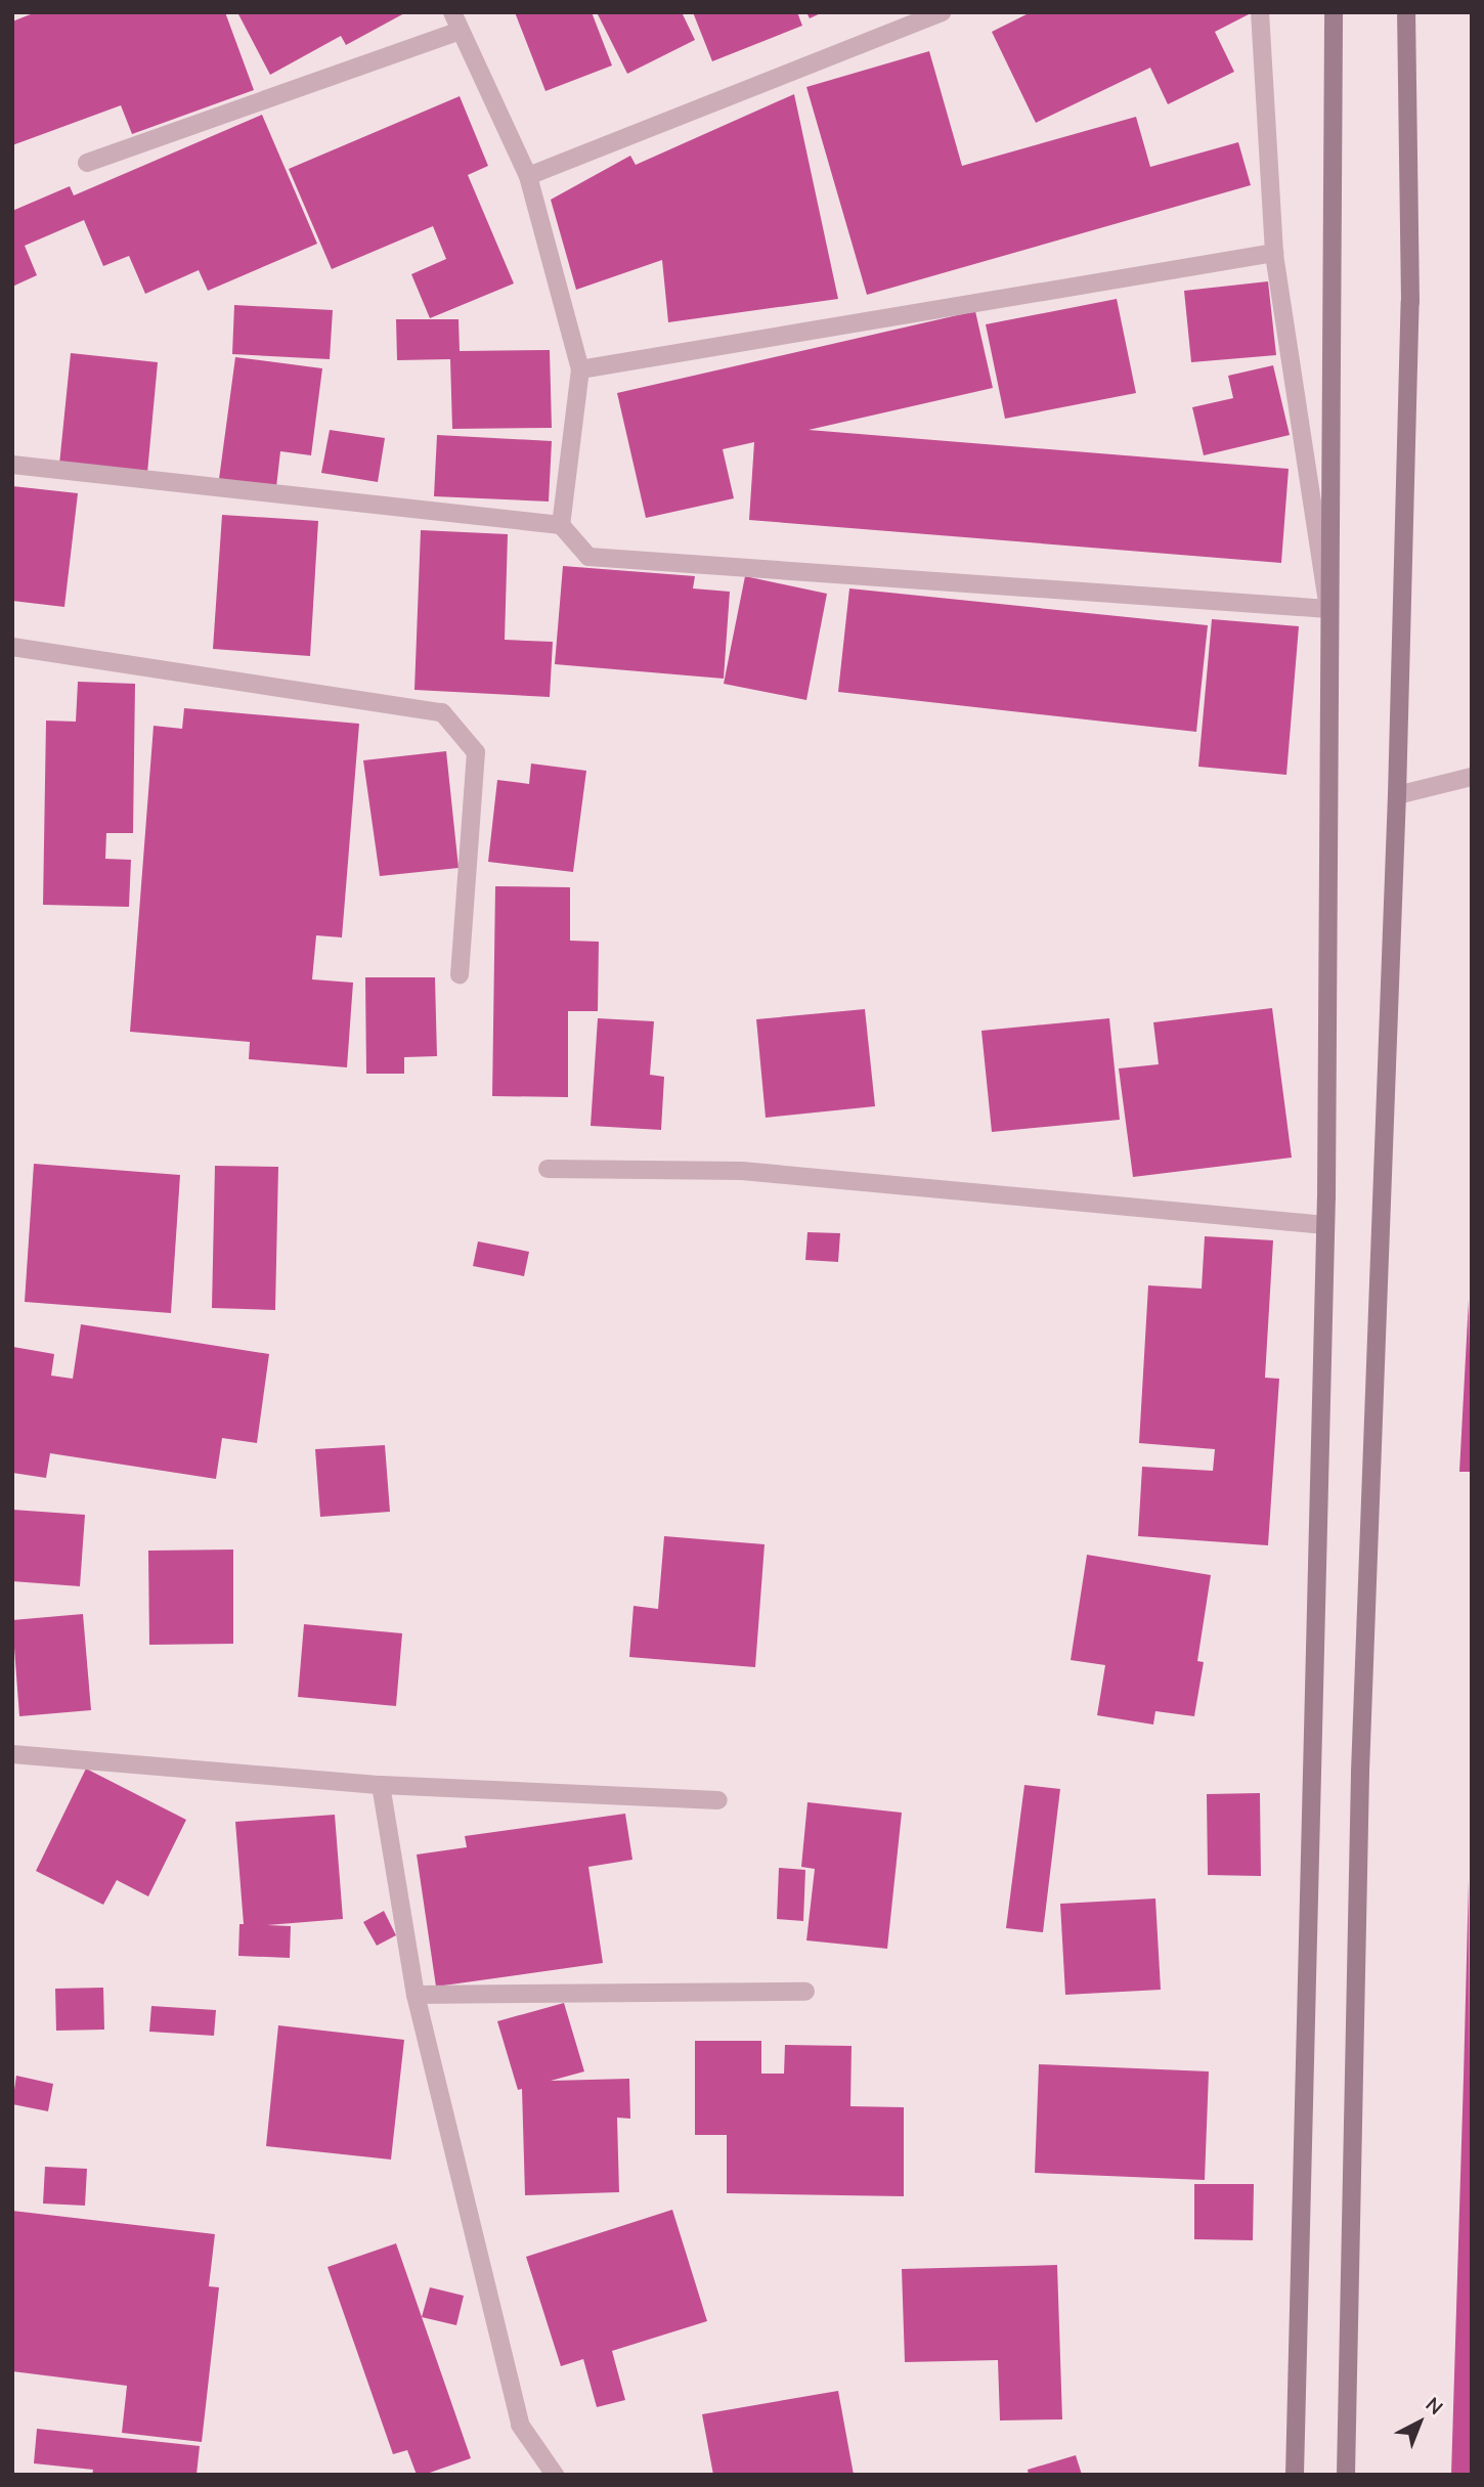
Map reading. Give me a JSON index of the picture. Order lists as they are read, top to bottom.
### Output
{
  "north": "top right"
}
